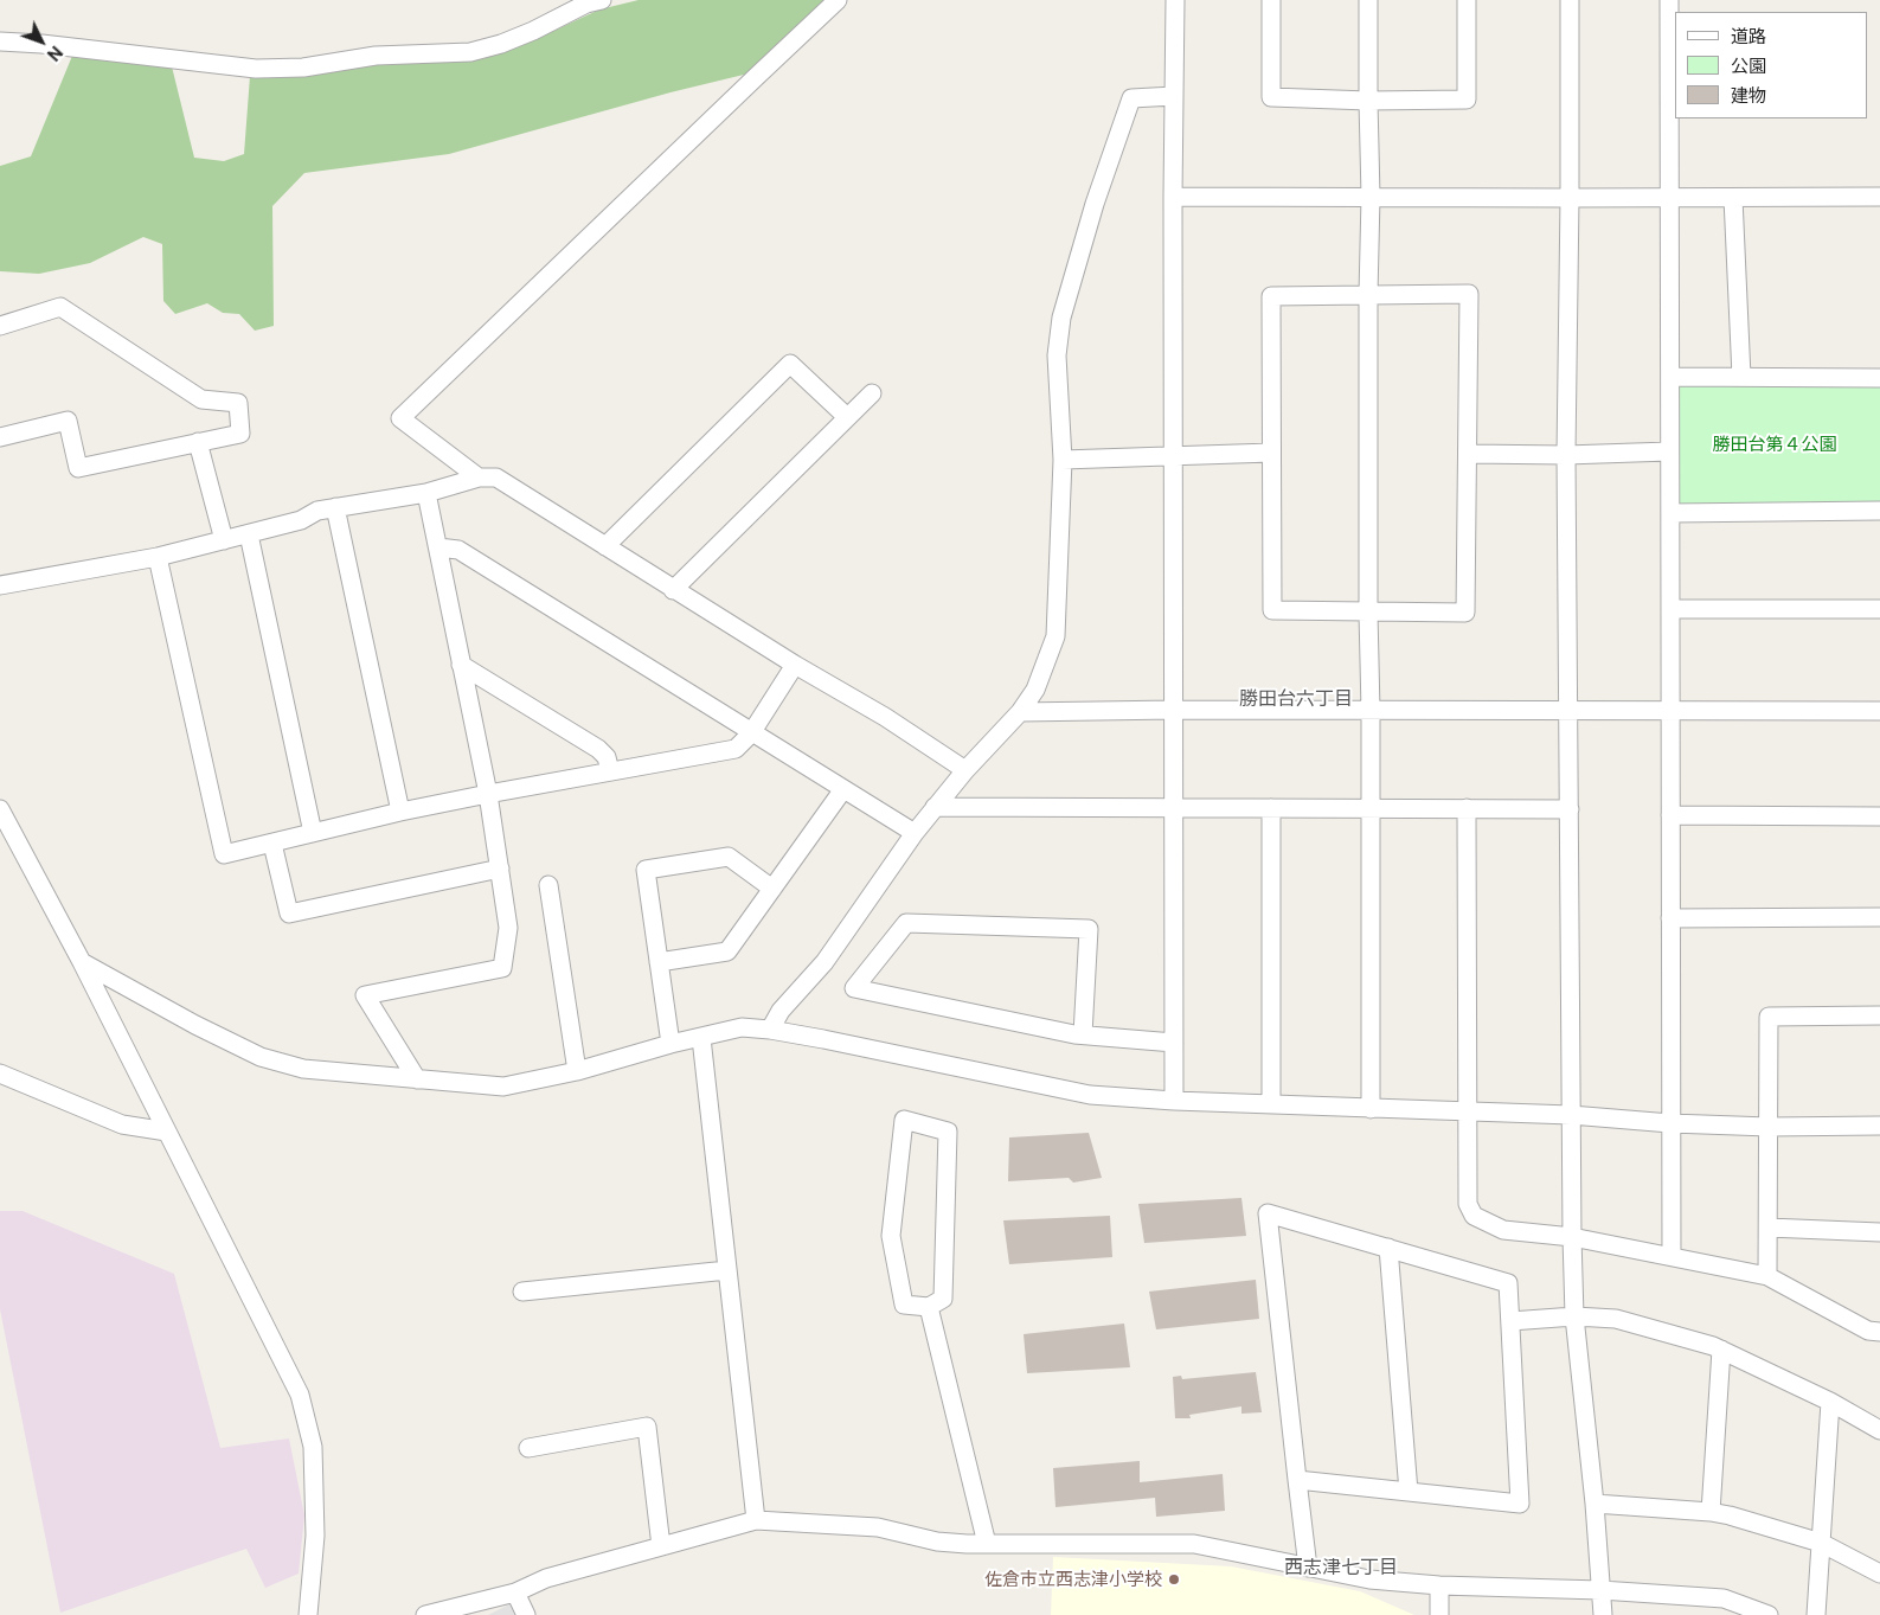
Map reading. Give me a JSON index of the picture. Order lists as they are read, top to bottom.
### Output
{
  "districts": ["勝田台六丁目", "西志津七丁目"],
  "parks": ["勝田台第４公園"],
  "places": ["佐倉市立西志津小学校"],
  "legend": ["道路", "公園", "建物"],
  "north": "bottom right"
}
